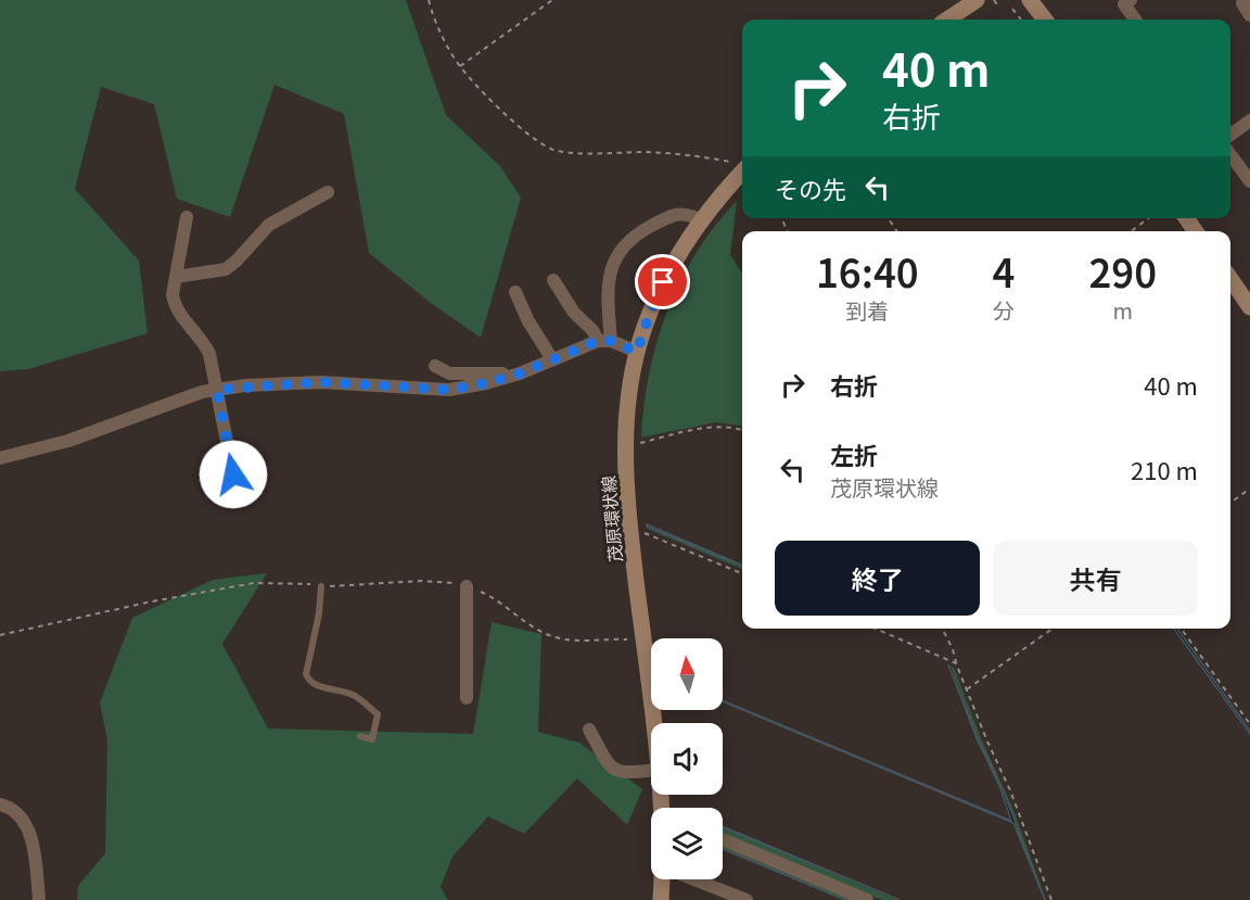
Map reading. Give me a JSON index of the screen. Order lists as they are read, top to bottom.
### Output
{
  "streets": {
    "main road": ["茂原環状線"]
  },
  "north": "top",
  "page": {
    "turn": ["40 m", "右折"],
    "then": "その先",
    "eta": [
      "16:40",
      "到着",
      "4",
      "分",
      "290",
      "m"
    ],
    "list": [
      {
        "name": "右折",
        "value": "40 m"
      },
      {
        "name": "左折",
        "note": "茂原環状線",
        "value": "210 m"
      }
    ],
    "buttons": ["終了", "共有"]
  }
}
